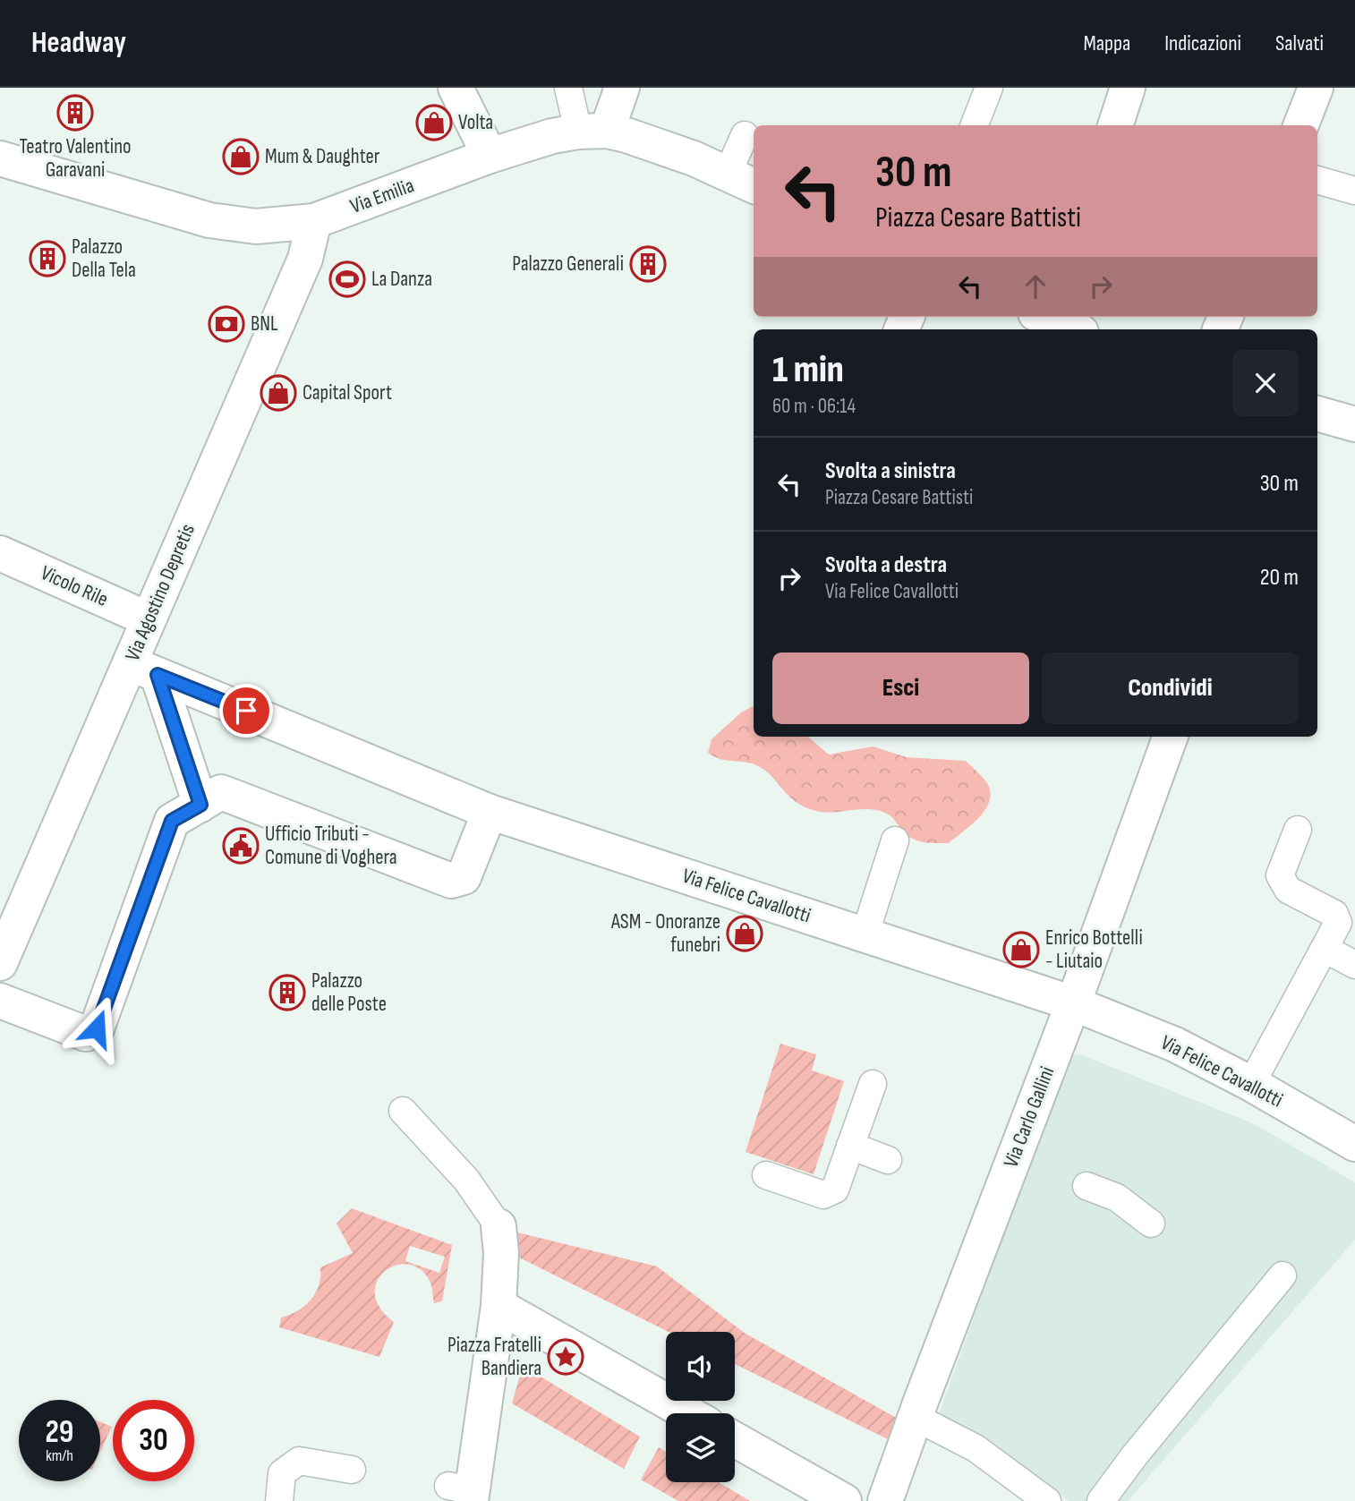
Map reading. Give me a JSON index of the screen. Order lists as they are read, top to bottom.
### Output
{
  "streets": {
    "street": [
      "Via Emilia",
      "Vicolo Rile",
      "Via Agostino Depretis",
      "Via Felice Cavallotti",
      "Via Carlo Gallini"
    ]
  },
  "crossings": [
    ["Via Emilia", "Via Agostino Depretis"],
    ["Vicolo Rile", "Via Agostino Depretis"],
    ["Via Agostino Depretis", "Via Felice Cavallotti"],
    ["Via Felice Cavallotti", "Via Carlo Gallini"]
  ],
  "places": {
    "building": [
      "Teatro Valentino Garavani",
      "Palazzo Della Tela",
      "Palazzo Generali",
      "Palazzo delle Poste"
    ],
    "shop": [
      "Volta",
      "Mum & Daughter",
      "Capital Sport",
      "ASM - Onoranze funebri",
      "Enrico Bottelli - Liutaio"
    ],
    "sports": ["La Danza"],
    "bank": ["BNL"],
    "public building": ["Ufficio Tributi - Comune di Voghera"],
    "place": ["Piazza Fratelli Bandiera"]
  },
  "page": {
    "header": "Headway",
    "nav": ["Mappa", "Indicazioni", "Salvati"],
    "turn": ["30 m", "Piazza Cesare Battisti"],
    "heading": ["1 min", "60 m · 06:14"],
    "list": [
      {
        "name": "Svolta a sinistra",
        "note": "Piazza Cesare Battisti",
        "value": "30 m"
      },
      {
        "name": "Svolta a destra",
        "note": "Via Felice Cavallotti",
        "value": "20 m"
      }
    ],
    "buttons": ["Esci", "Condividi"],
    "speed": "29 km/h",
    "limit": "30"
  }
}
